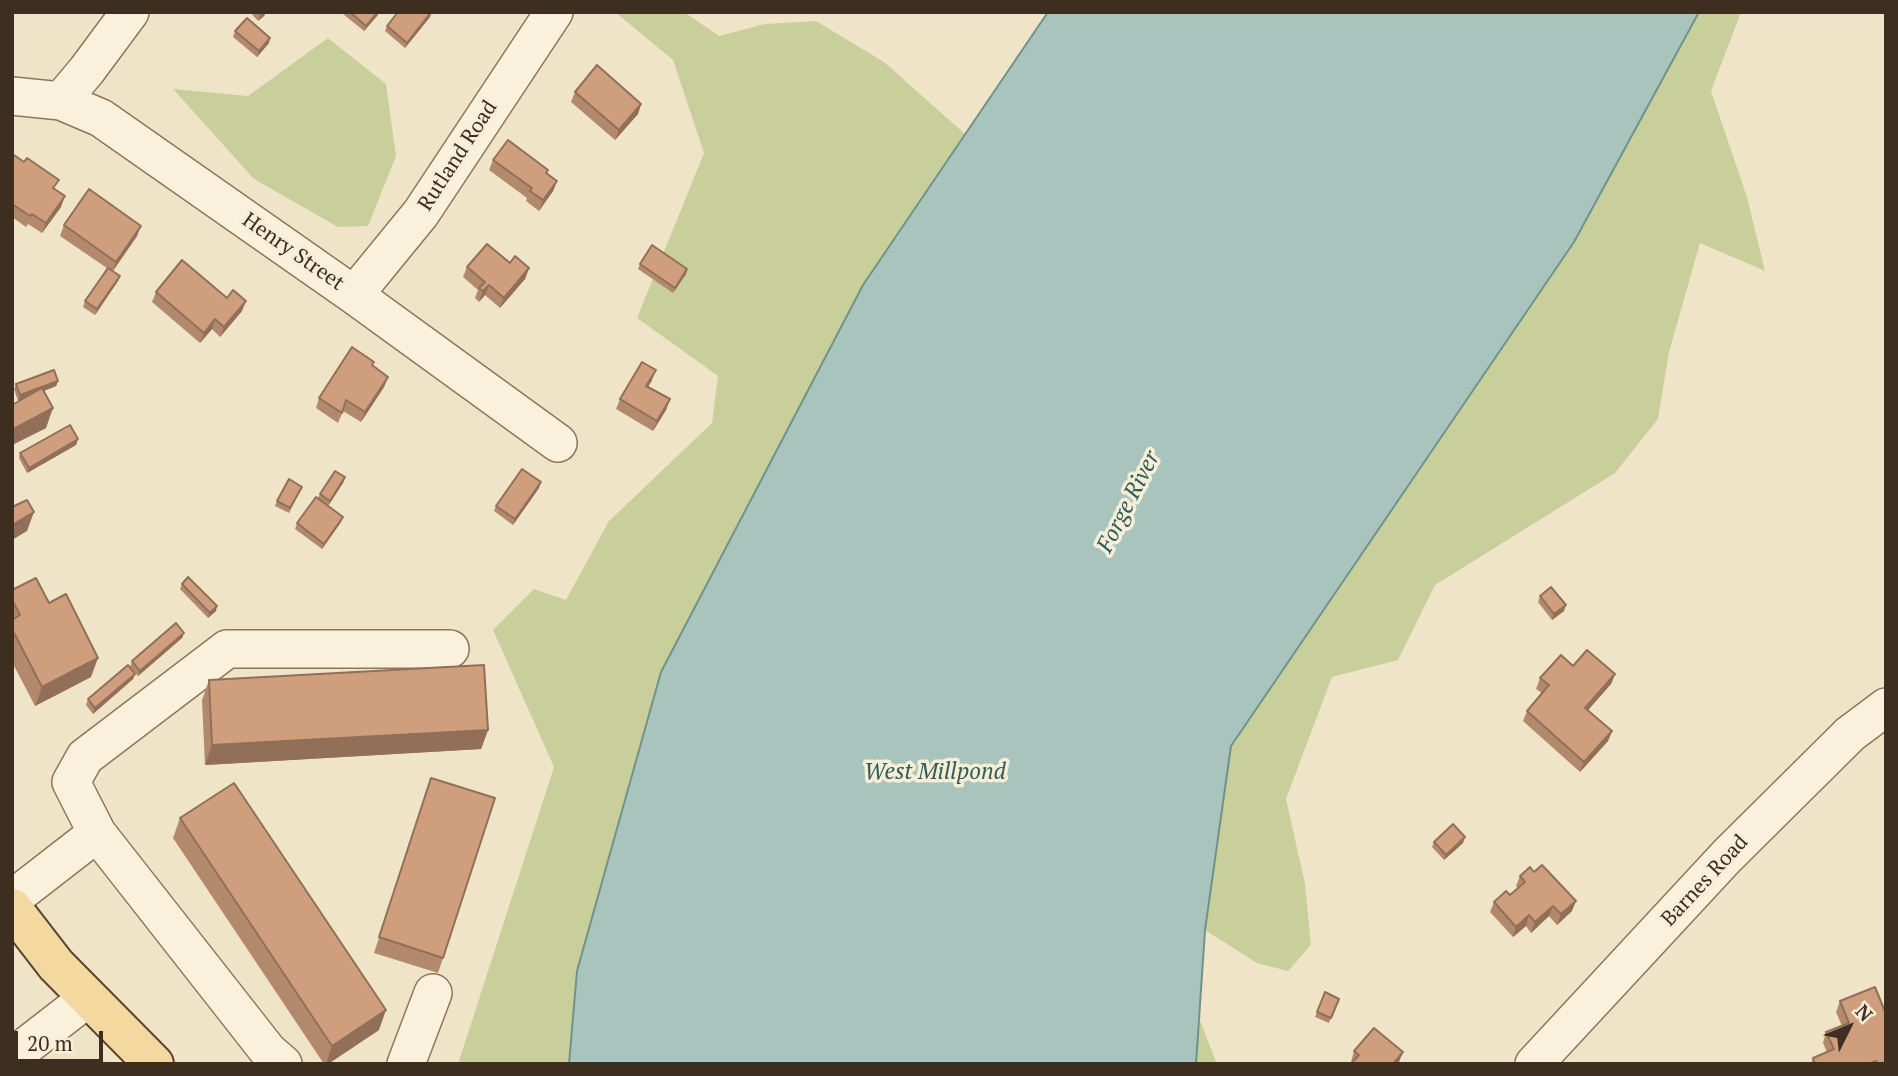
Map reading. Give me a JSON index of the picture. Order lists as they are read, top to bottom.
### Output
{
  "streets": {
    "street": ["Rutland Road", "Henry Street", "Barnes Road"]
  },
  "crossings": [
    ["Rutland Road", "Henry Street"]
  ],
  "water": ["Forge River", "West Millpond"],
  "scale_bar": "20 m",
  "north": "top right"
}
